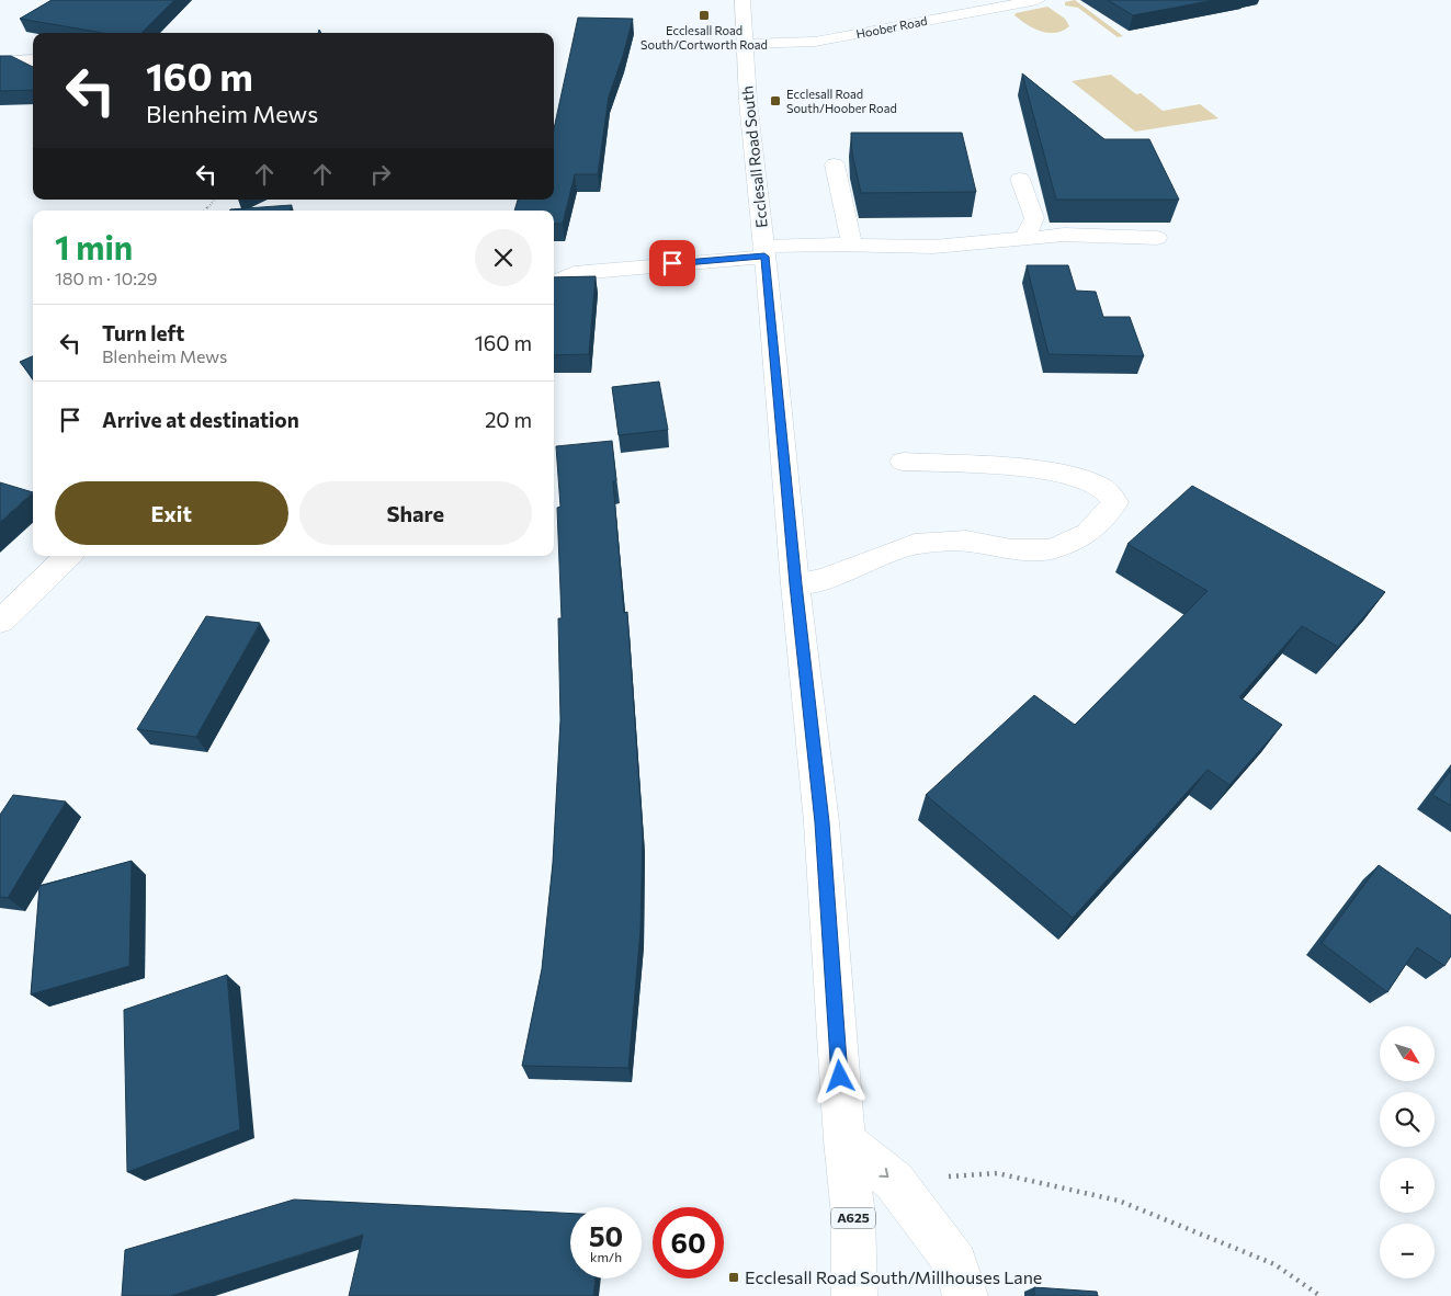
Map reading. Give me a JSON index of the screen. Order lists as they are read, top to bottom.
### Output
{
  "streets": {
    "main road": ["Hoober Road", "Ecclesall Road South", "A625"]
  },
  "crossings": [
    ["Hoober Road", "Ecclesall Road South"]
  ],
  "places": {
    "transit": ["Ecclesall Road South/Cortworth Road", "Ecclesall Road South/Hoober Road", "Ecclesall Road South/Millhouses Lane"]
  },
  "north": "bottom right",
  "page": {
    "turn": ["160 m", "Blenheim Mews"],
    "heading": ["1 min", "180 m · 10:29"],
    "list": [
      {
        "name": "Turn left",
        "note": "Blenheim Mews",
        "value": "160 m"
      },
      {
        "name": "Arrive at destination",
        "value": "20 m"
      }
    ],
    "buttons": ["Exit", "Share"],
    "map_buttons": ["+", "−"],
    "speed": "50 km/h",
    "limit": "60"
  }
}
